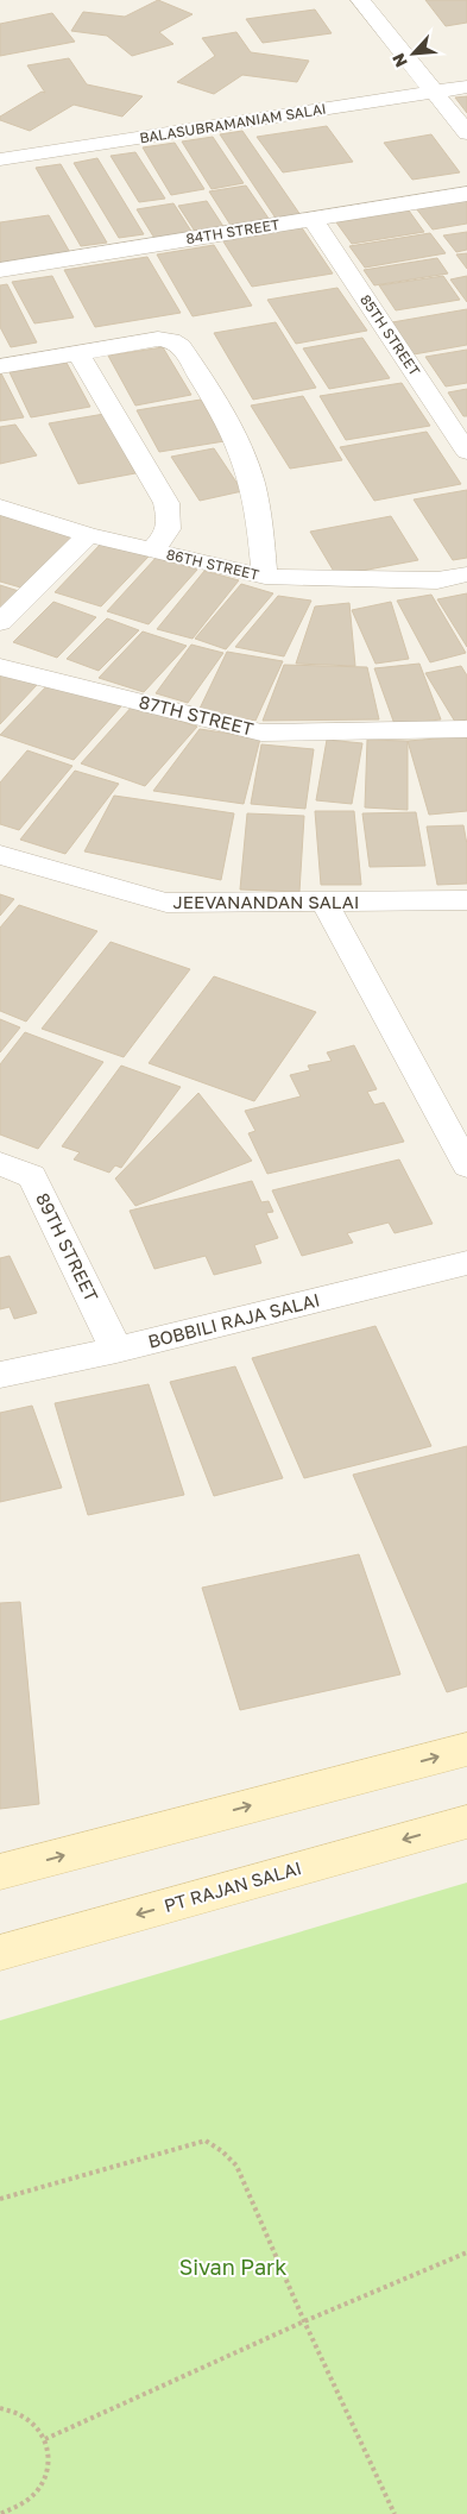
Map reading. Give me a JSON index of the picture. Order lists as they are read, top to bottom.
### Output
{
  "streets": {
    "main road": ["PT RAJAN SALAI"],
    "street": [
      "BALASUBRAMANIAM SALAI",
      "84TH STREET",
      "85TH STREET",
      "86TH STREET",
      "87TH STREET",
      "JEEVANANDAN SALAI",
      "89TH STREET",
      "BOBBILI RAJA SALAI"
    ]
  },
  "crossings": [
    ["84TH STREET", "85TH STREET"],
    ["89TH STREET", "BOBBILI RAJA SALAI"]
  ],
  "parks": ["Sivan Park"],
  "north": "bottom left"
}
